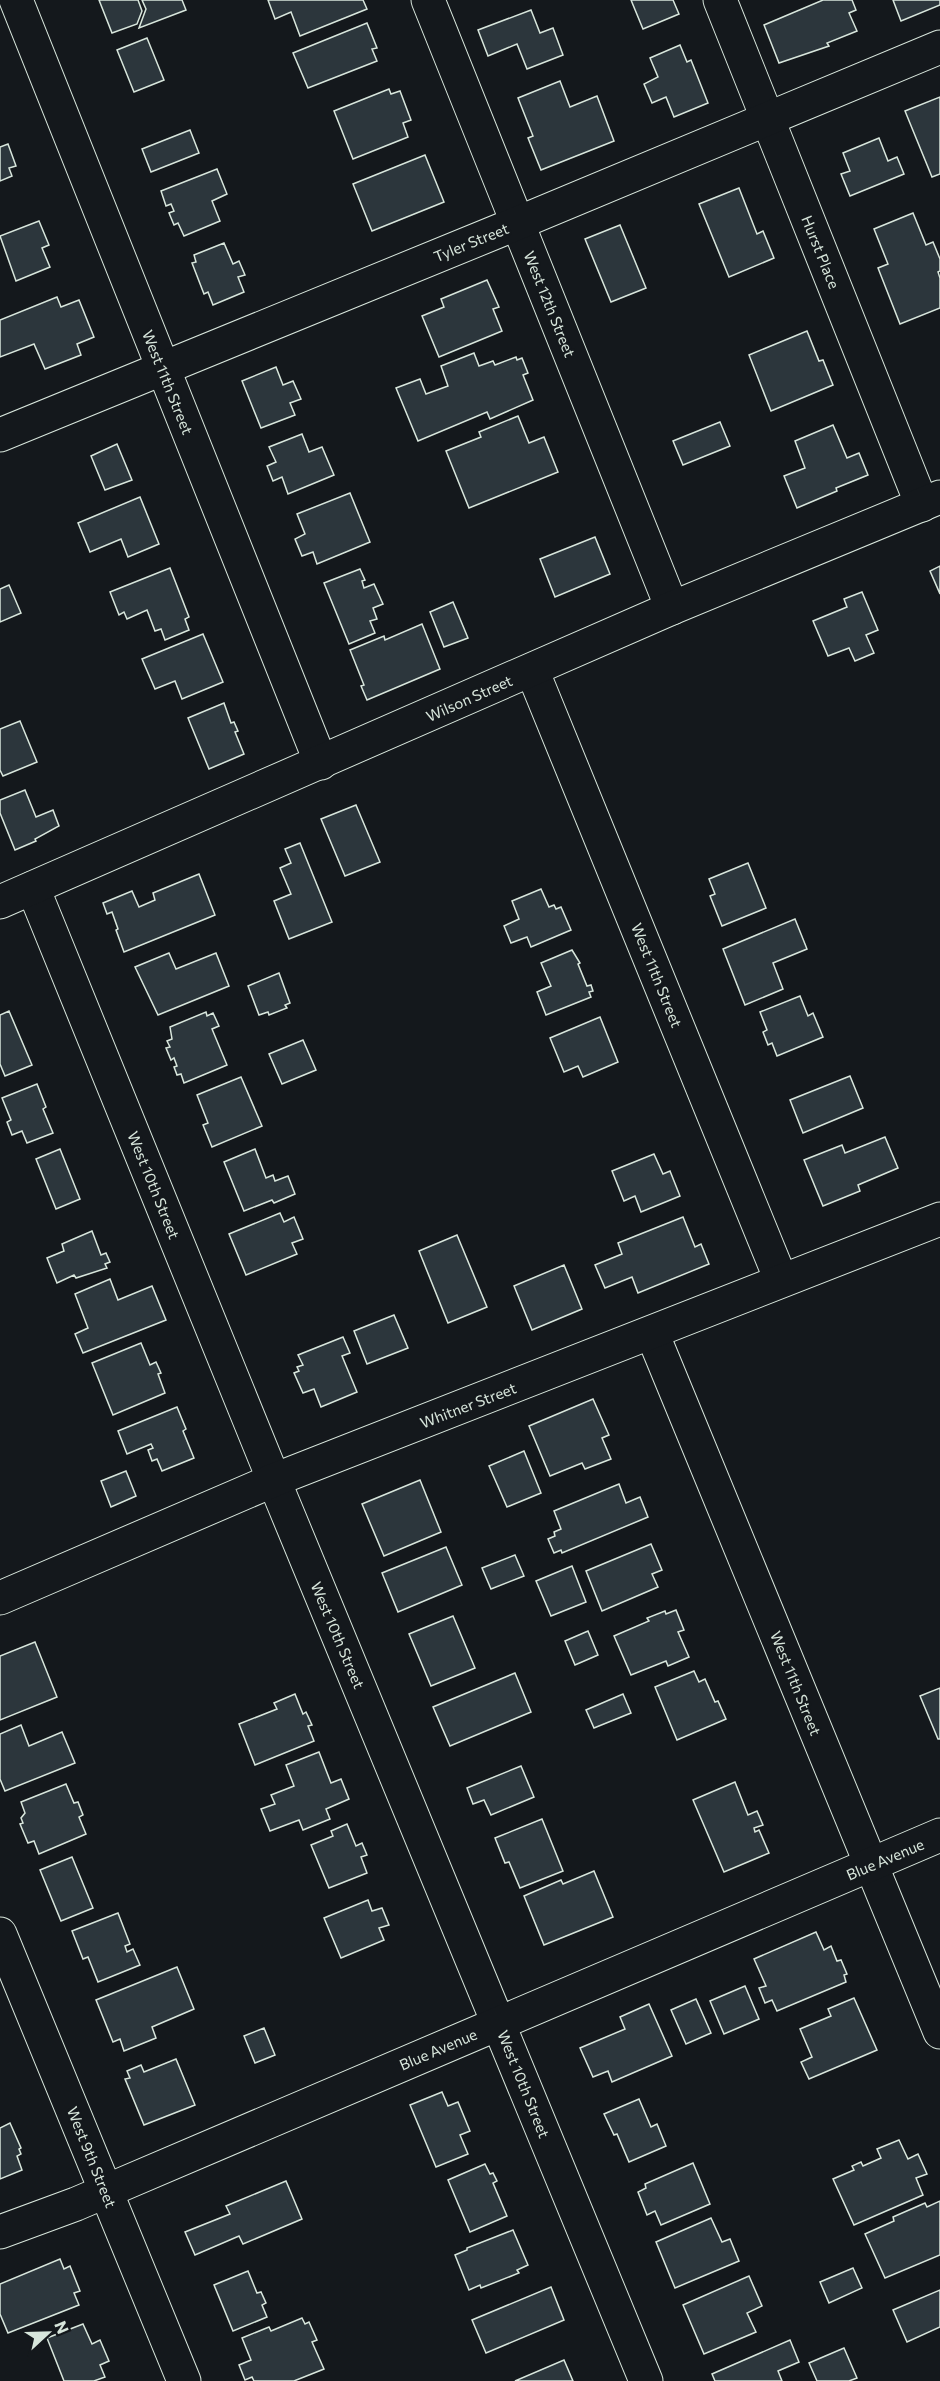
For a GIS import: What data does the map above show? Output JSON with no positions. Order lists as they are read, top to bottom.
{
  "streets": {
    "street": [
      "Tyler Street",
      "Hurst Place",
      "West 12th Street",
      "West 11th Street",
      "Wilson Street",
      "West 10th Street",
      "Whitner Street",
      "Blue Avenue",
      "West 9th Street"
    ]
  },
  "crossings": [
    ["Tyler Street", "Hurst Place"],
    ["Tyler Street", "West 12th Street"],
    ["Tyler Street", "West 11th Street"],
    ["Hurst Place", "Wilson Street"],
    ["West 12th Street", "Wilson Street"],
    ["West 11th Street", "Wilson Street"],
    ["West 11th Street", "Whitner Street"],
    ["West 11th Street", "Blue Avenue"],
    ["Wilson Street", "West 10th Street"],
    ["West 10th Street", "Whitner Street"],
    ["West 10th Street", "Blue Avenue"],
    ["Blue Avenue", "West 9th Street"]
  ],
  "north": "right"
}
